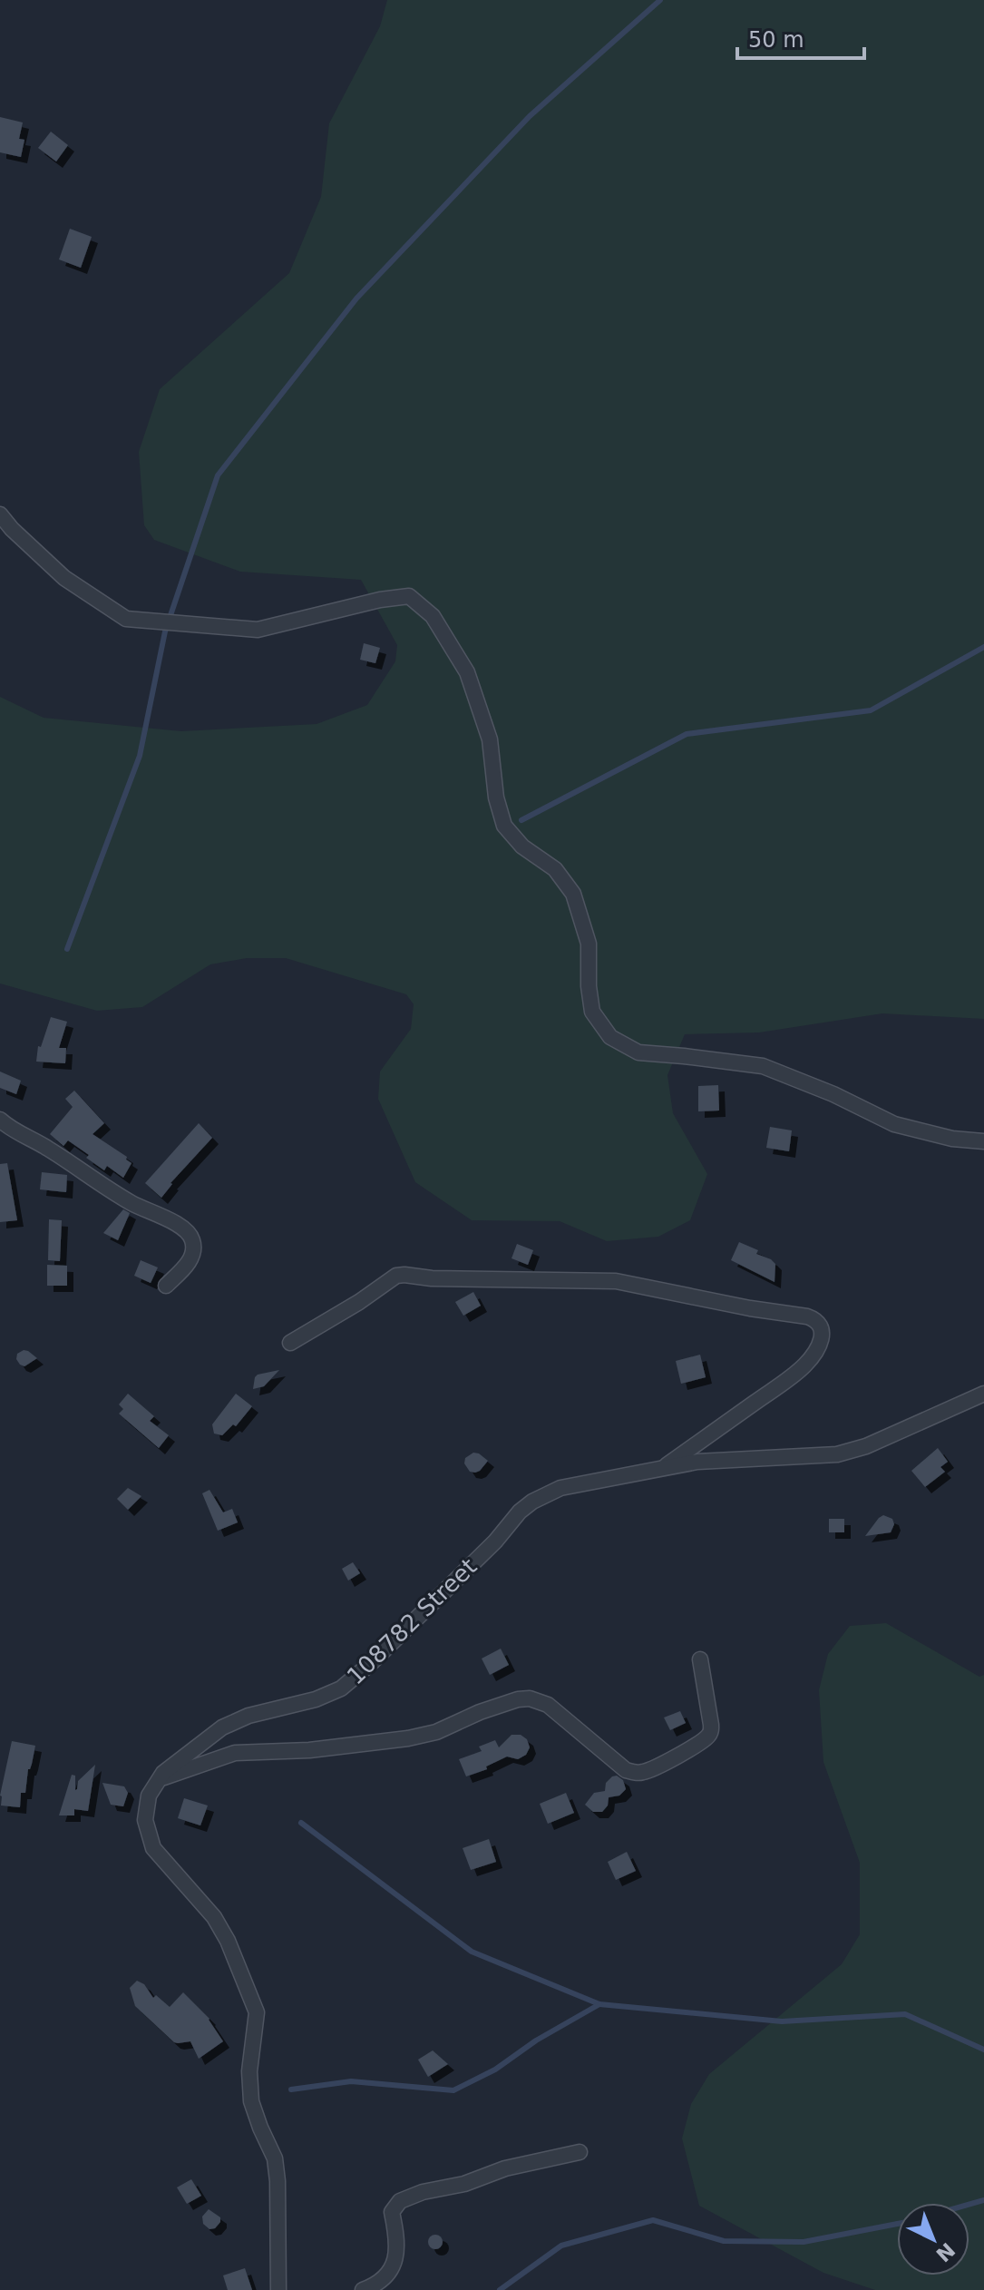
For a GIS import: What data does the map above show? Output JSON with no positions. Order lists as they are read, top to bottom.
{
  "streets": {
    "street": ["108782 Street"]
  },
  "scale_bar": "50 m",
  "north": "bottom right"
}
